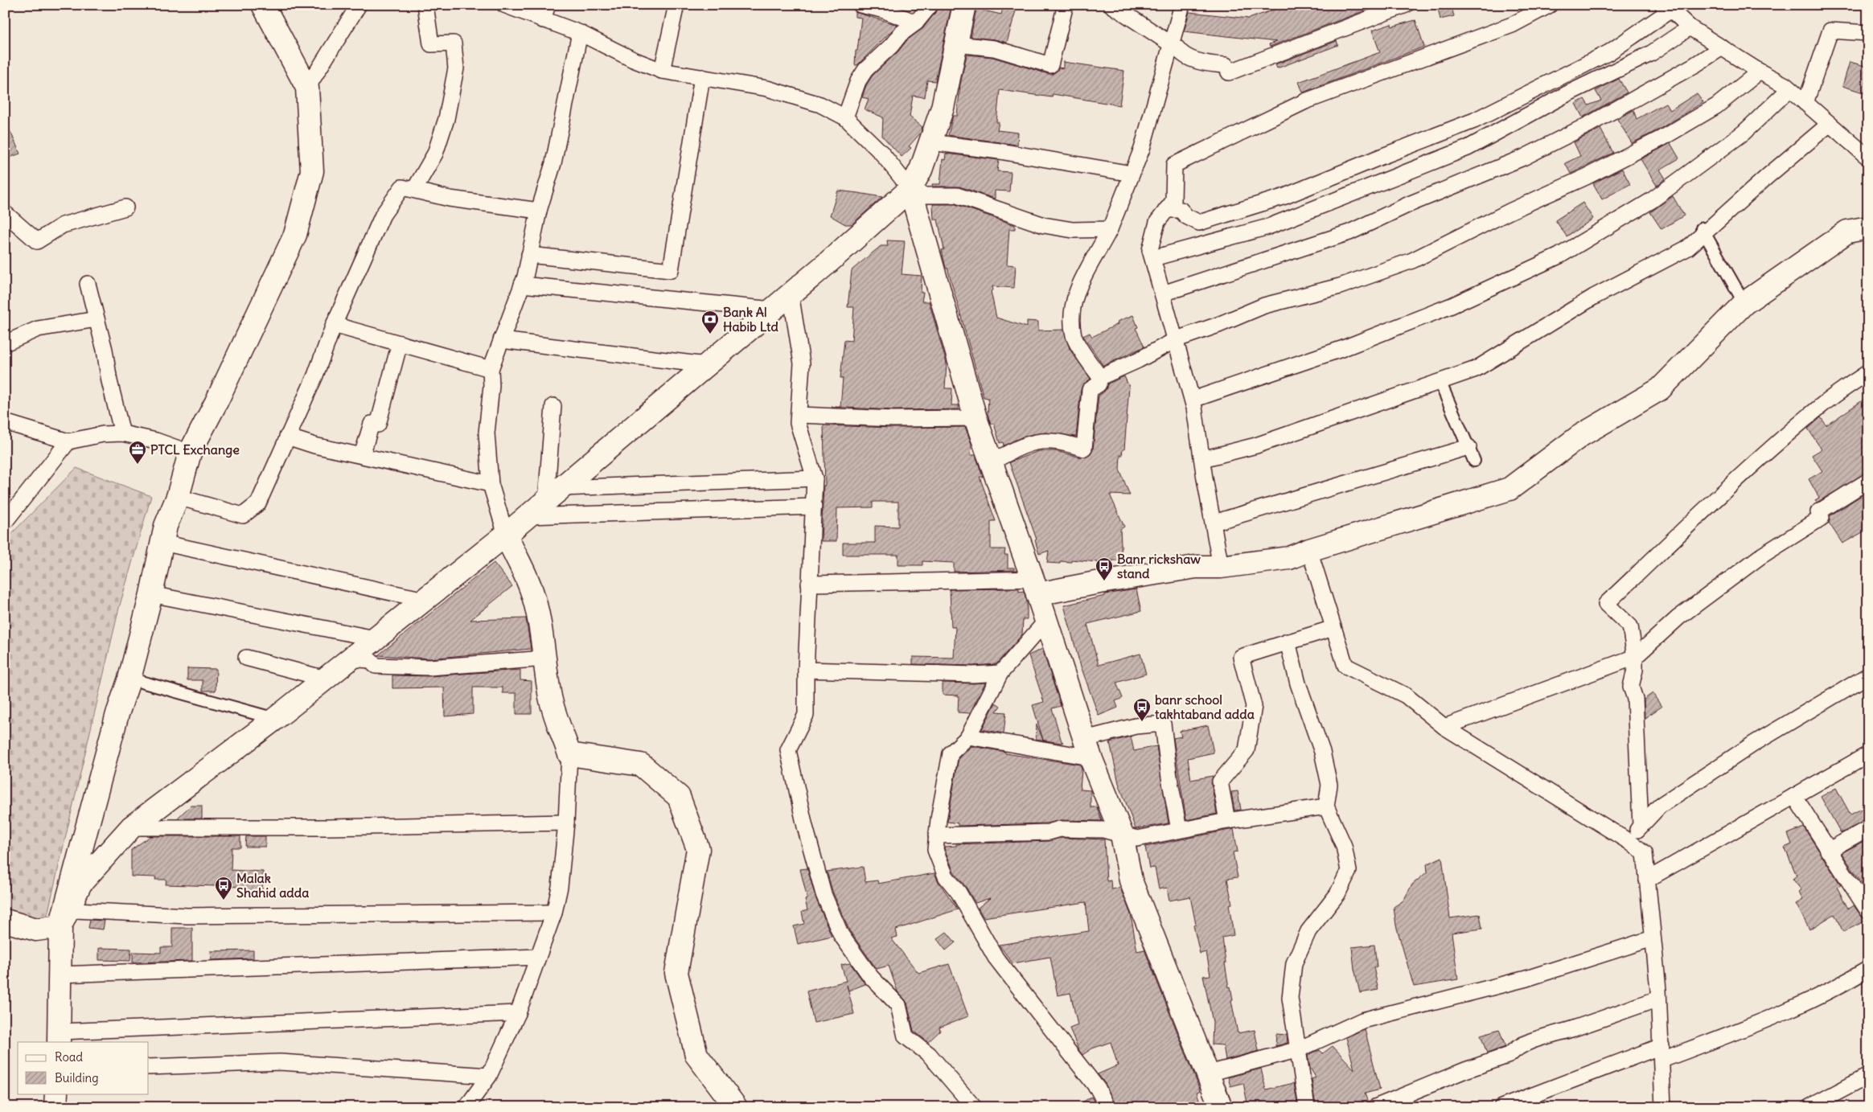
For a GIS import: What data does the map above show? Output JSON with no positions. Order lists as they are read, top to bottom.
{
  "places": {
    "bank": ["Bank Al Habib Ltd"],
    "office": ["PTCL Exchange"],
    "bus stop": ["Banr rickshaw stand", "banr school takhtaband adda", "Malak Shahid adda"]
  },
  "legend": ["Road", "Building"]
}
